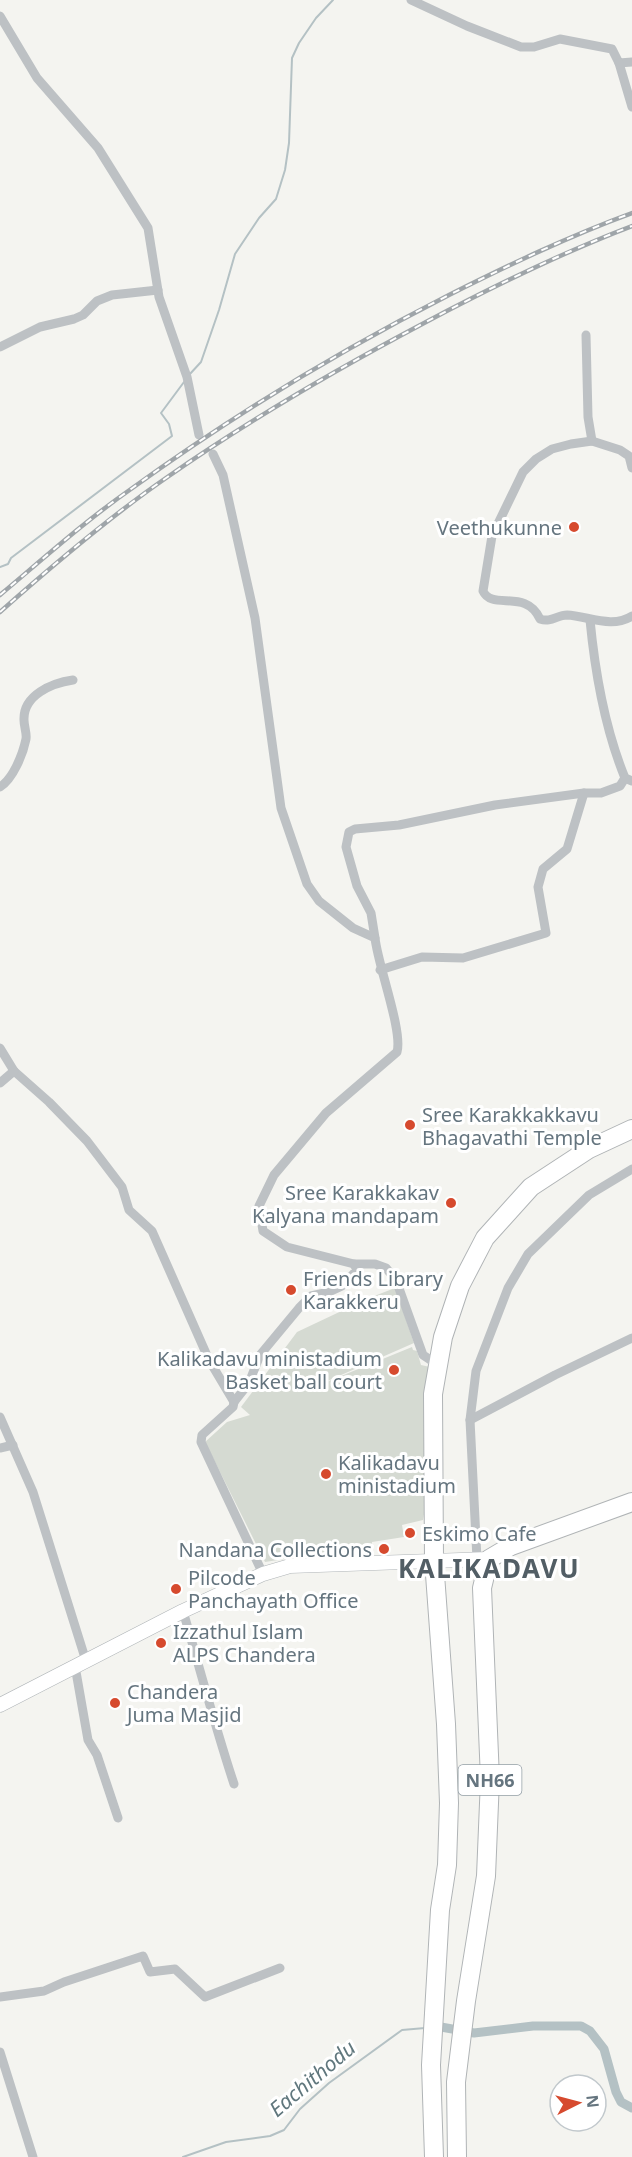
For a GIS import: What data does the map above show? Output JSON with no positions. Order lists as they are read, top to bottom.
{
  "streets": {
    "highway": ["NH66"]
  },
  "districts": ["KALIKADAVU"],
  "water": ["Eachithodu"],
  "places": [
    "Veethukunne",
    "Sree Karakkakkavu Bhagavathi Temple",
    "Sree Karakkakav Kalyana mandapam",
    "Friends Library Karakkeru",
    "Kalikadavu ministadium Basket ball court",
    "Kalikadavu ministadium",
    "Eskimo Cafe",
    "Nandana Collections",
    "Pilcode Panchayath Office",
    "Izzathul Islam ALPS Chandera",
    "Chandera Juma Masjid"
  ],
  "north": "right"
}
